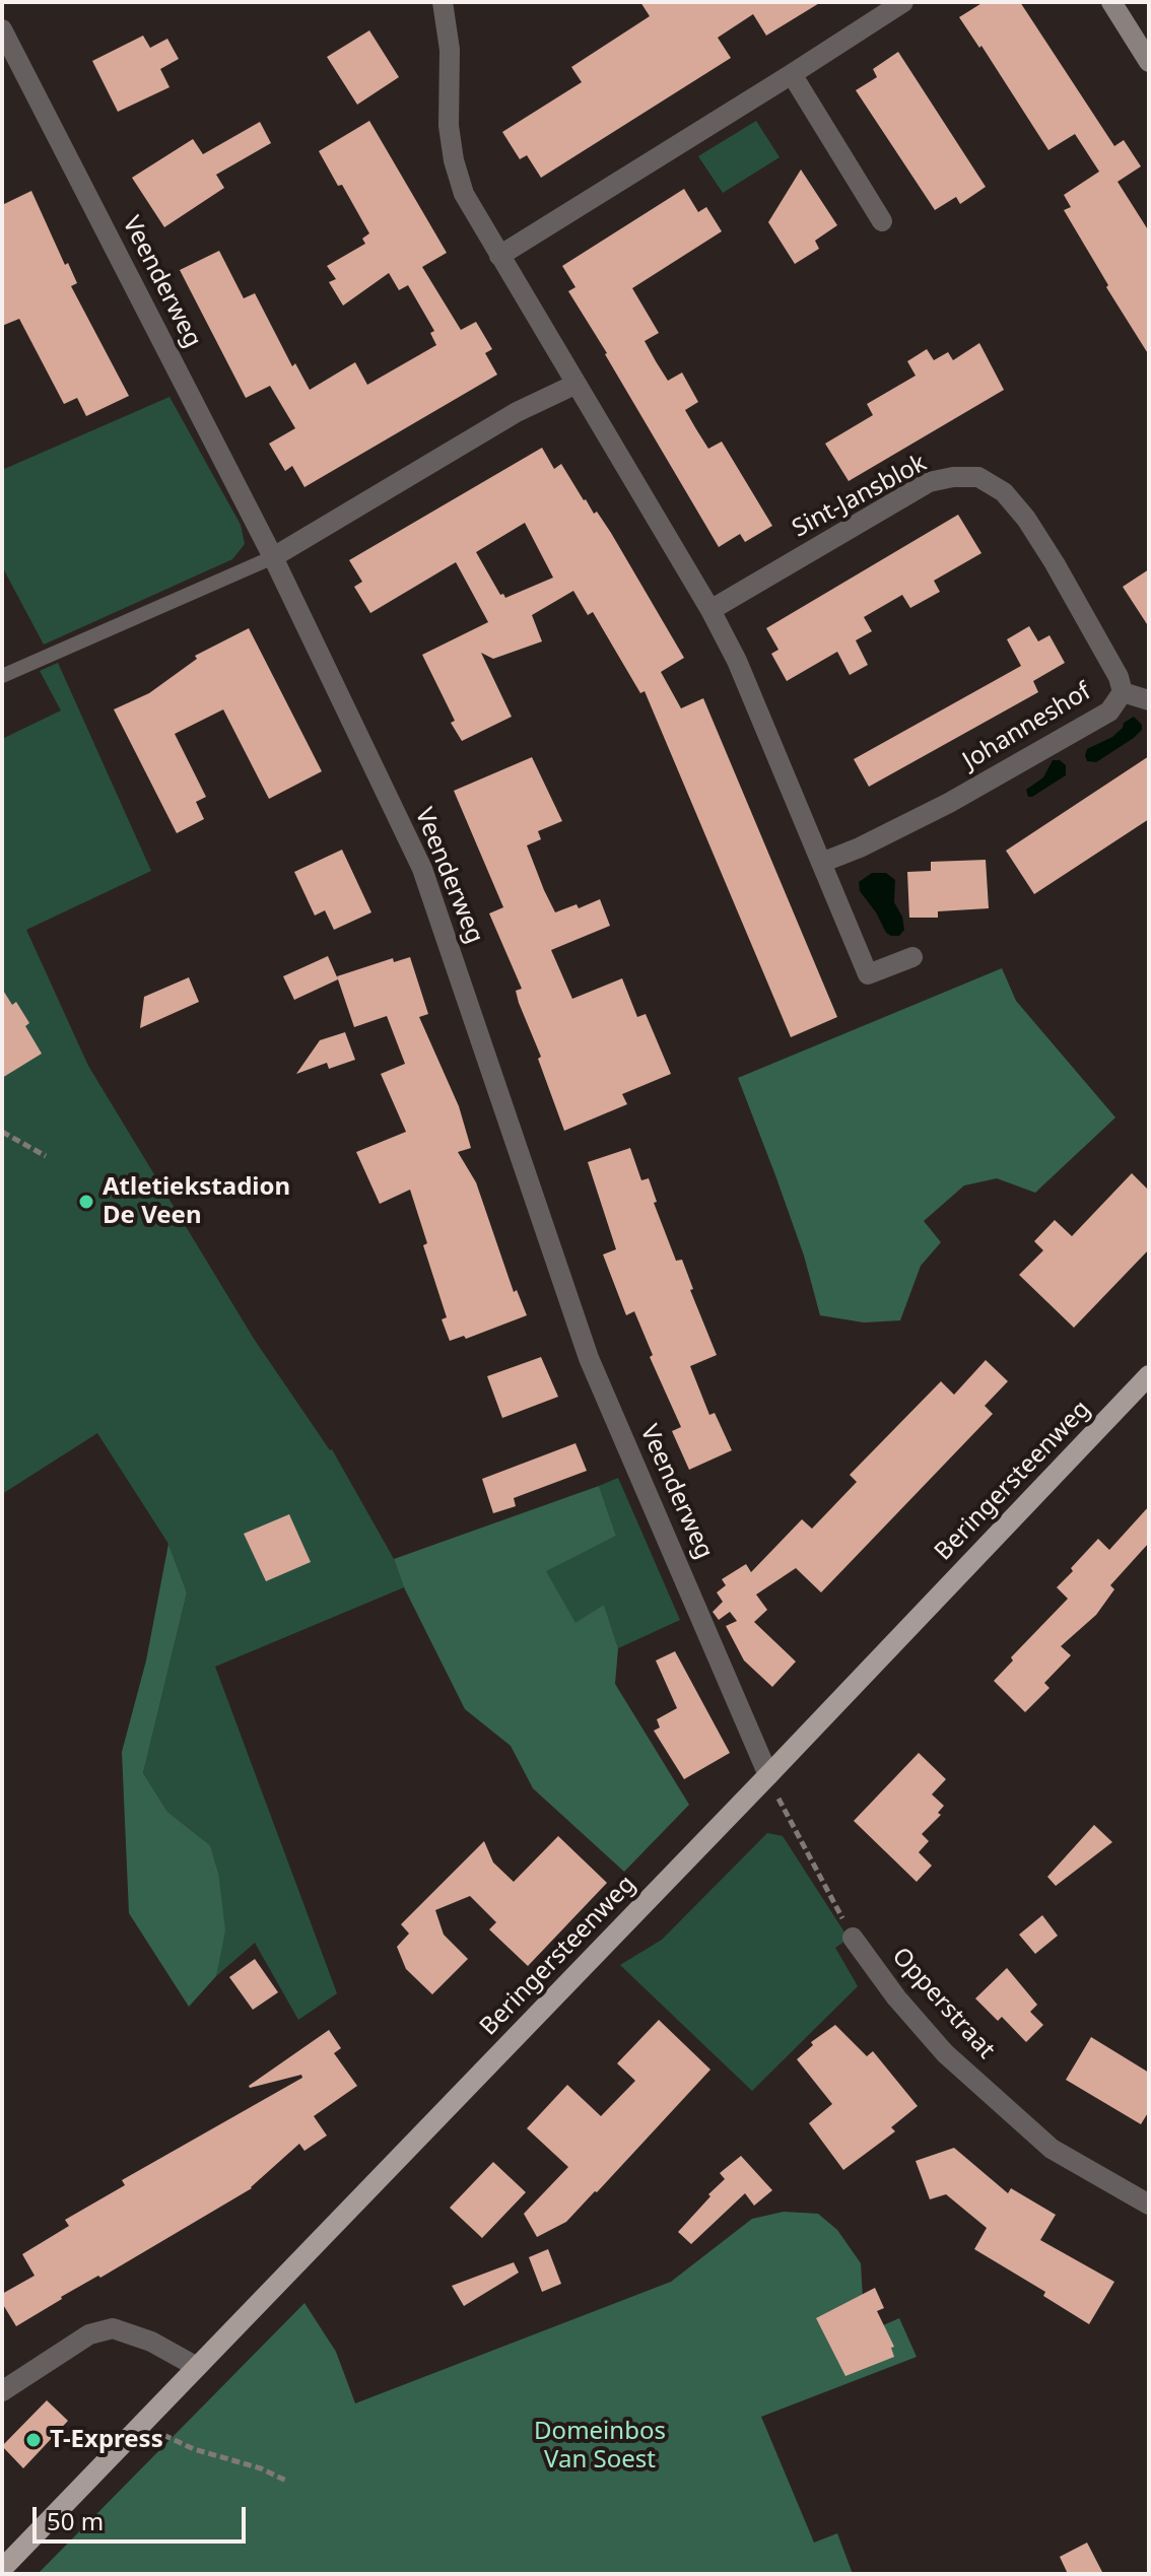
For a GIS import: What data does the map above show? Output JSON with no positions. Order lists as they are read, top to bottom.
{
  "streets": {
    "main road": ["Beringersteenweg"],
    "street": [
      "Veenderweg",
      "Sint-Jansblok",
      "Johanneshof",
      "Opperstraat"
    ]
  },
  "crossings": [
    ["Veenderweg", "Beringersteenweg"],
    ["Sint-Jansblok", "Johanneshof"]
  ],
  "parks": ["Domeinbos Van Soest"],
  "places": ["Atletiekstadion De Veen", "T-Express"],
  "scale_bar": "50 m"
}
